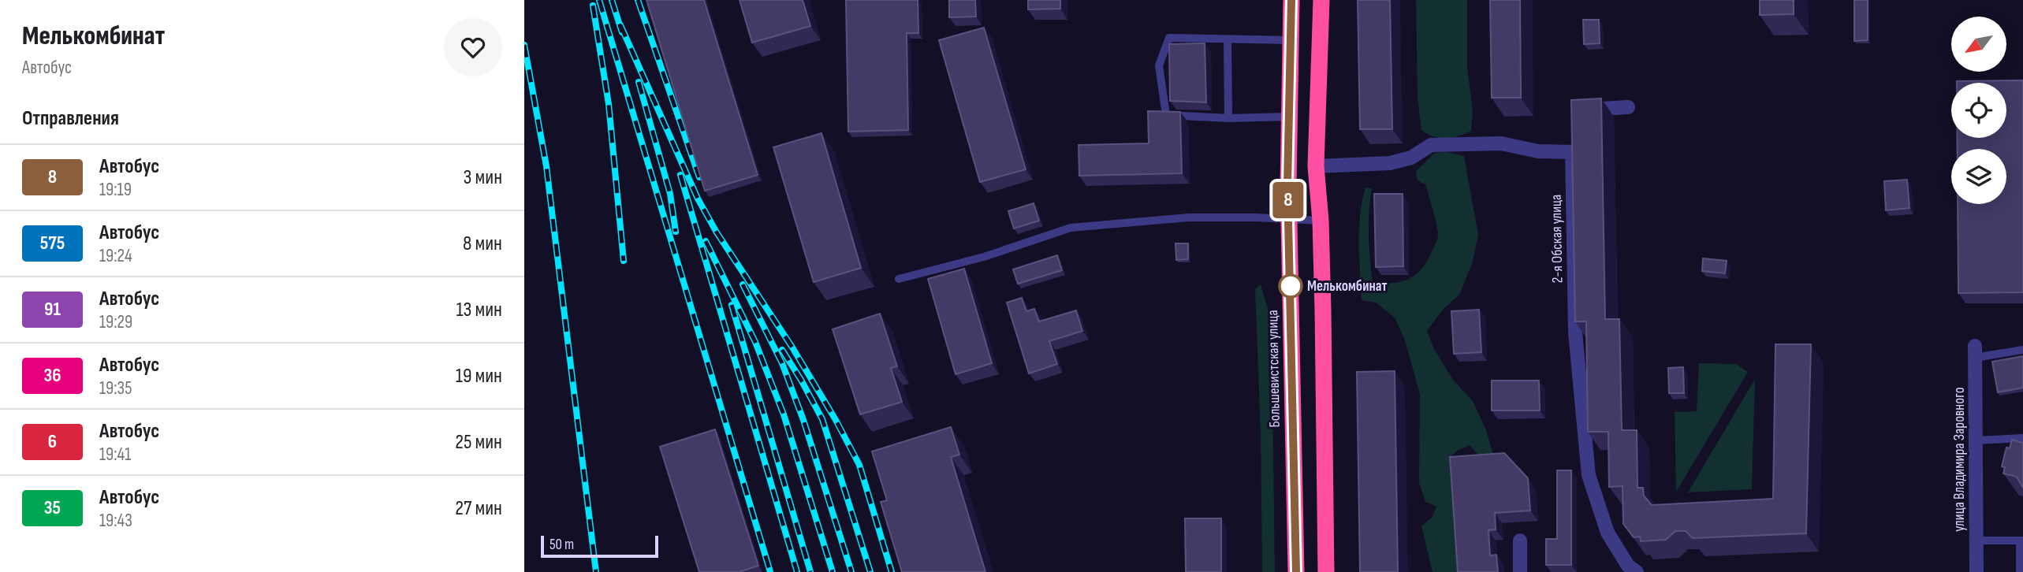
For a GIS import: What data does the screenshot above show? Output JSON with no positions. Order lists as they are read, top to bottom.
{
  "streets": {
    "highway": ["Большевистская улица"],
    "street": ["2-я Обская улица", "улица Владимира Заровного"]
  },
  "places": ["Мелькомбинат"],
  "lines": ["bus line 8"],
  "scale_bar": "50 m",
  "north": "bottom left",
  "page": {
    "heading": [
      ["Мелькомбинат", "Автобус"],
      "Отправления"
    ],
    "on_map": "8",
    "list": [
      {
        "mark": "8",
        "name": "Автобус",
        "note": "19:19",
        "value": "3 мин"
      },
      {
        "mark": "575",
        "name": "Автобус",
        "note": "19:24",
        "value": "8 мин"
      },
      {
        "mark": "91",
        "name": "Автобус",
        "note": "19:29",
        "value": "13 мин"
      },
      {
        "mark": "36",
        "name": "Автобус",
        "note": "19:35",
        "value": "19 мин"
      },
      {
        "mark": "6",
        "name": "Автобус",
        "note": "19:41",
        "value": "25 мин"
      },
      {
        "mark": "35",
        "name": "Автобус",
        "note": "19:43",
        "value": "27 мин"
      }
    ],
    "scale": "50 m"
  }
}
